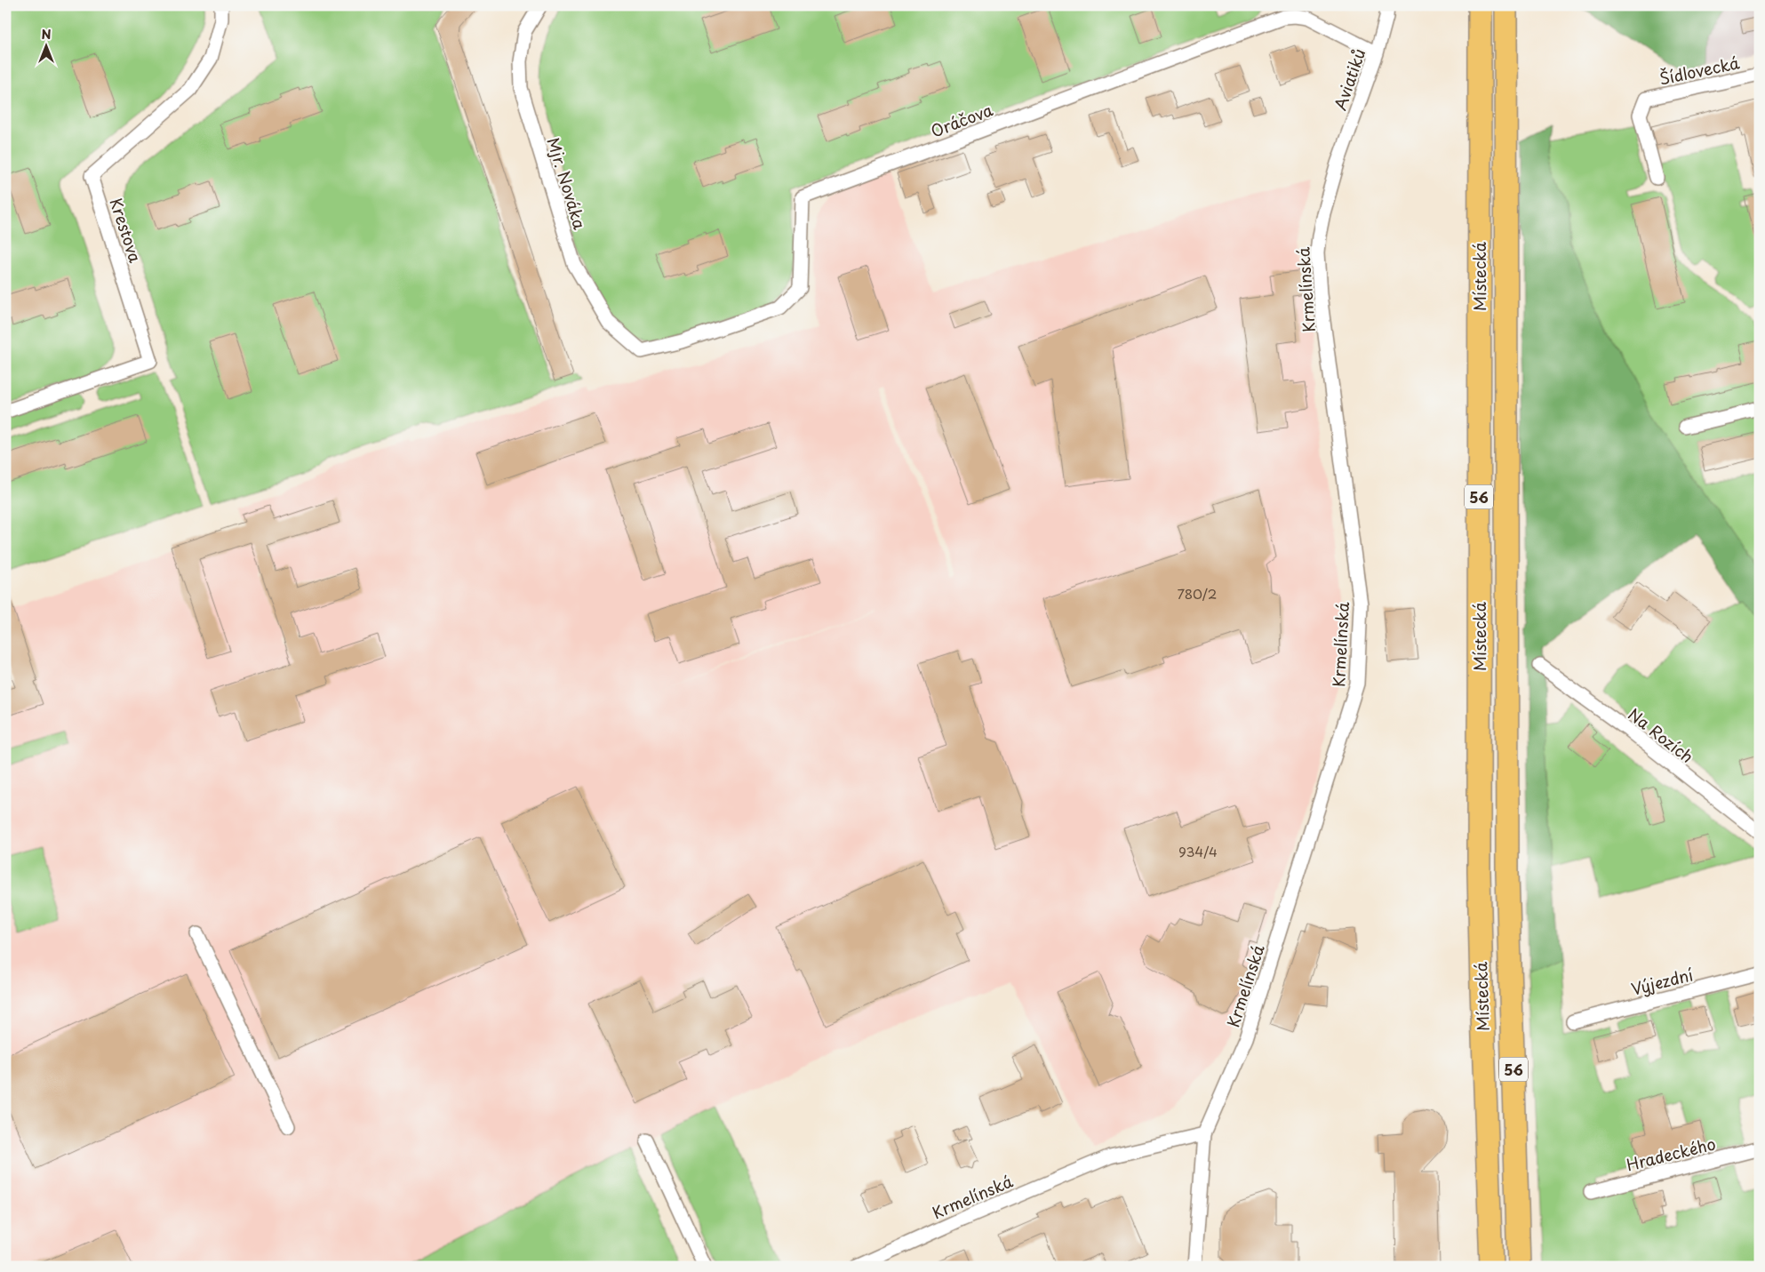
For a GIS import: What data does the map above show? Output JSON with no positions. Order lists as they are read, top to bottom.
{
  "streets": {
    "highway": ["Místecká", "56"],
    "street": [
      "Šídlovecká",
      "Aviatiků",
      "Oráčova",
      "Mjr. Nováka",
      "Krestova",
      "Krmelínská",
      "Na Rozích",
      "Výjezdní",
      "Hradeckého"
    ]
  },
  "crossings": [
    ["Aviatiků", "Oráčova"],
    ["Aviatiků", "Krmelínská"],
    ["Oráčova", "Mjr. Nováka"]
  ],
  "house_numbers": ["780/2", "934/4"],
  "north": "top"
}
